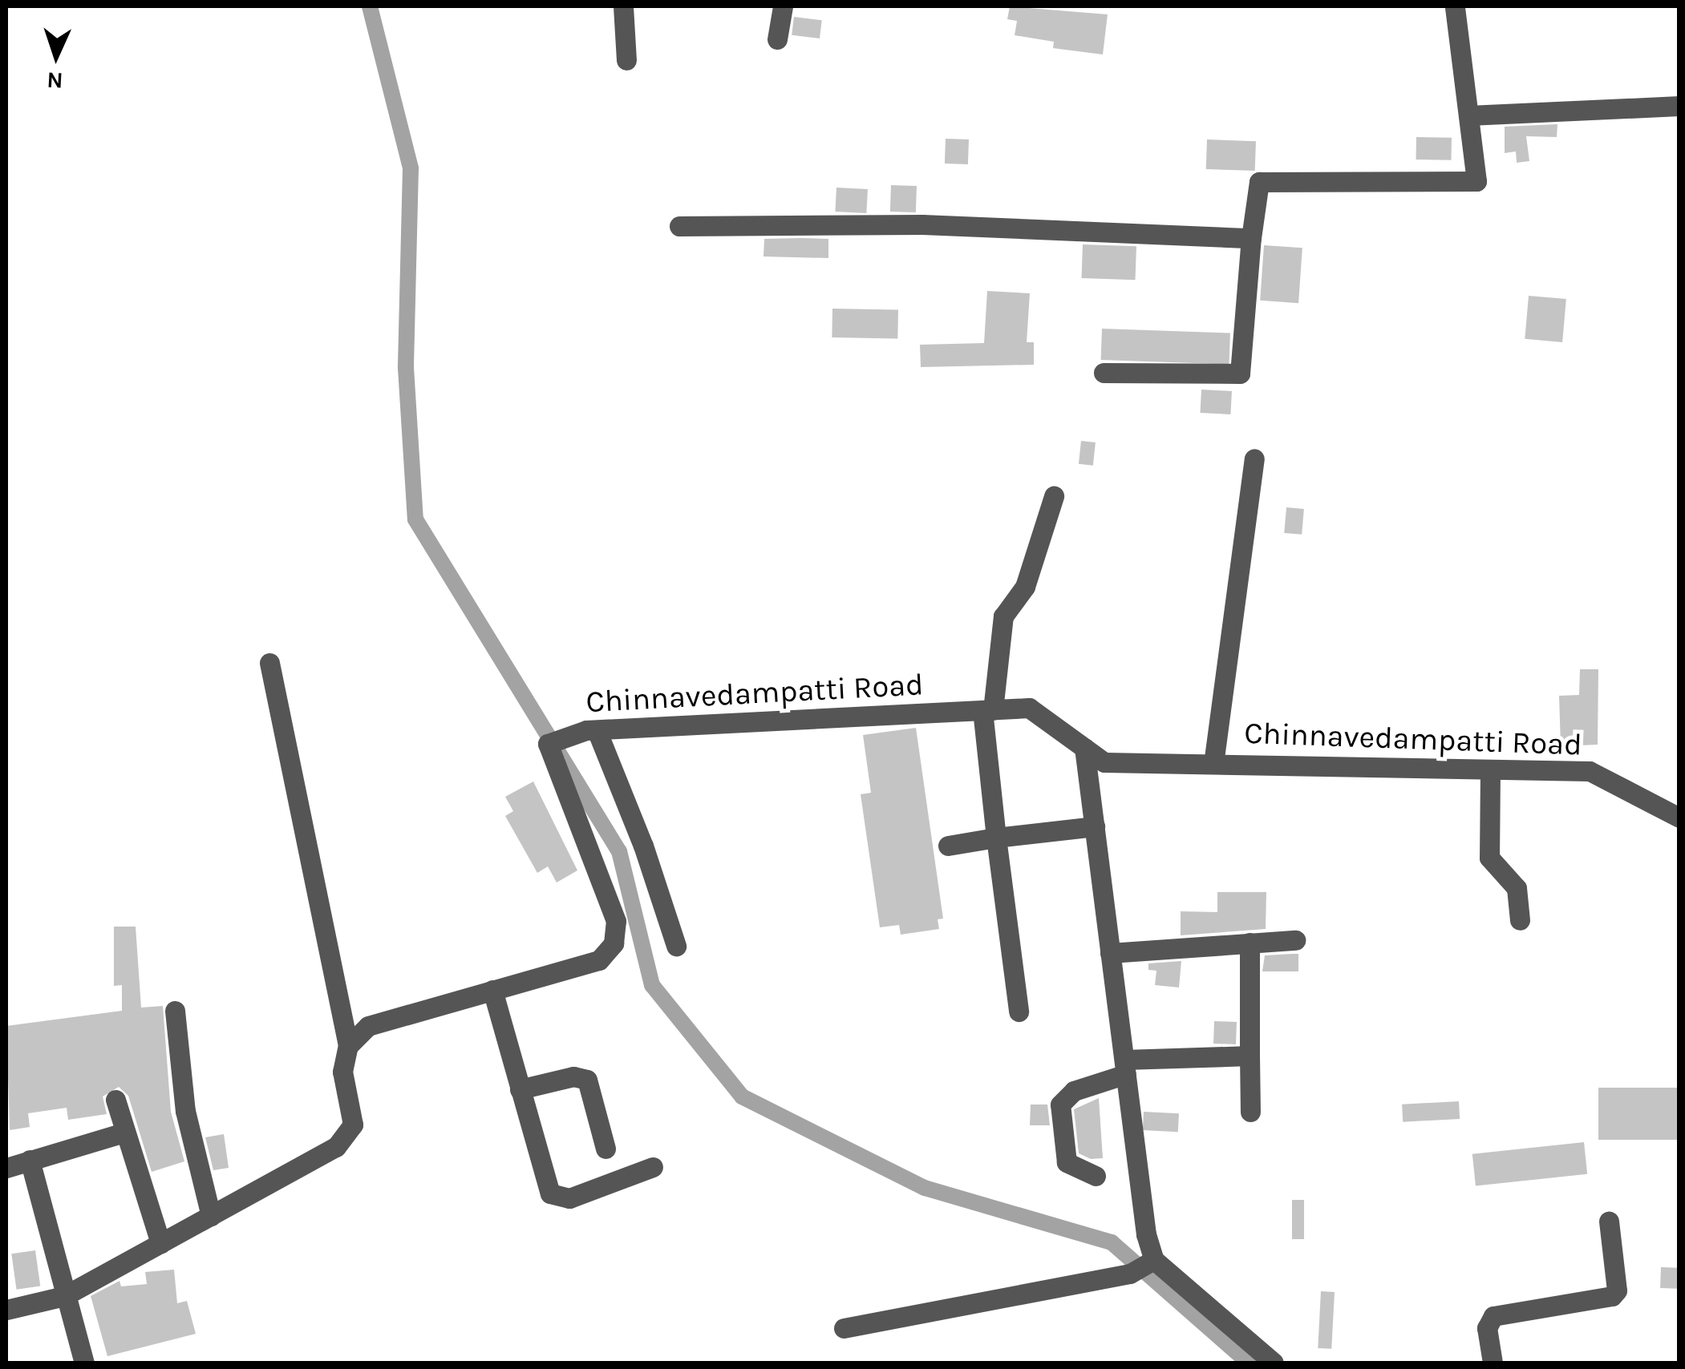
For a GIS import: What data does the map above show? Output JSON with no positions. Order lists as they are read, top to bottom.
{
  "streets": {
    "street": ["Chinnavedampatti Road"]
  },
  "north": "bottom"
}
